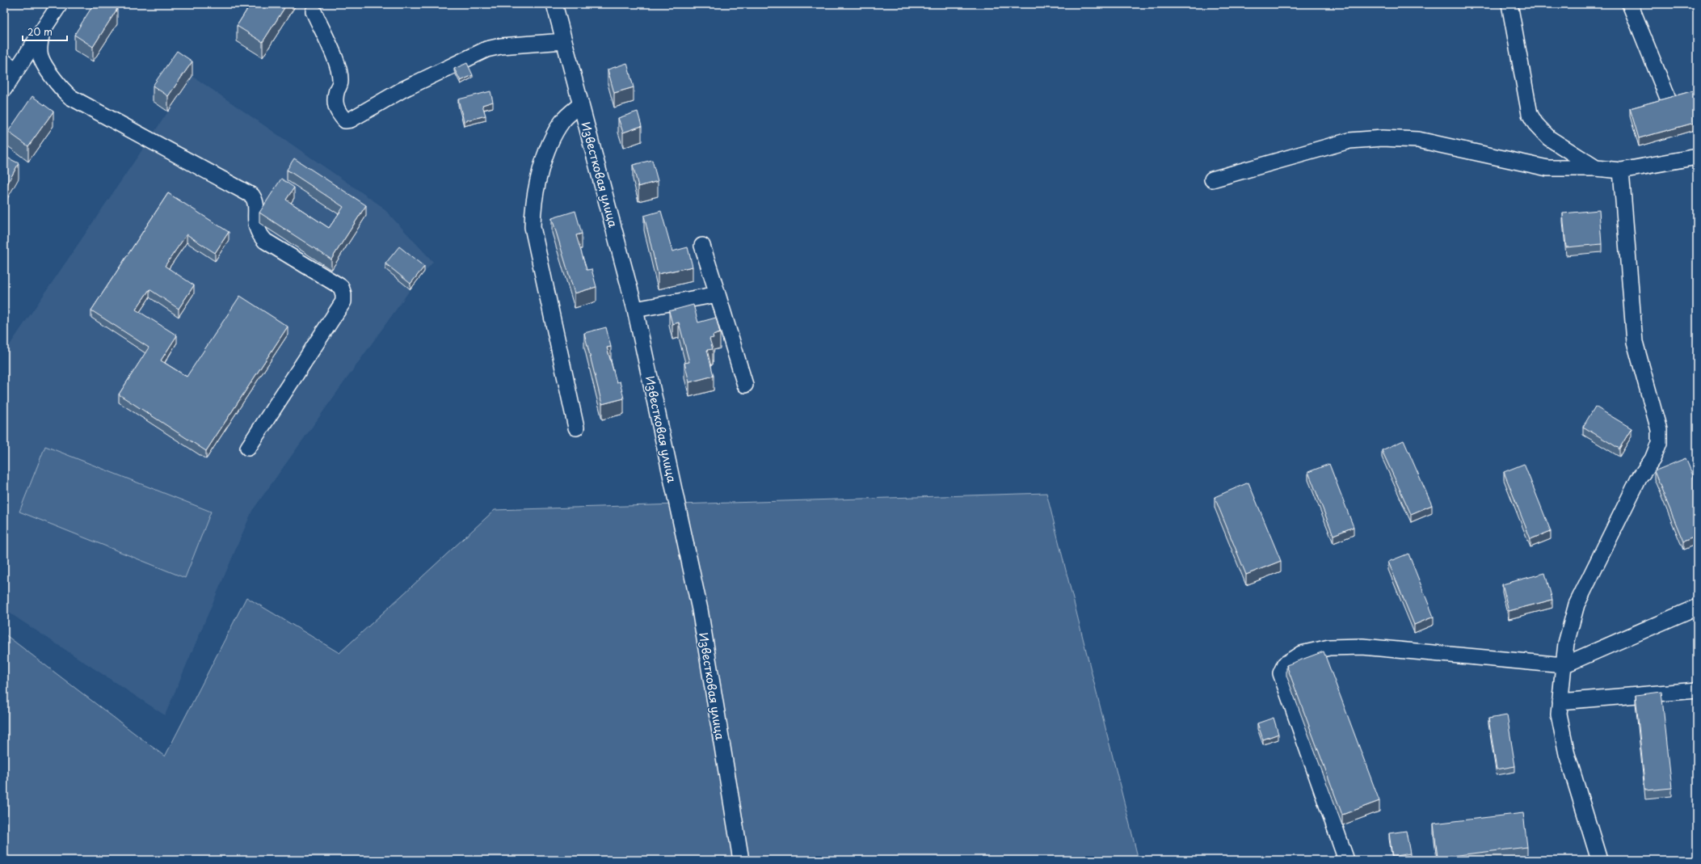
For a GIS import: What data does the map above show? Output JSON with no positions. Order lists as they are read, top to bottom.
{
  "streets": {
    "street": ["Известковая улица"]
  },
  "scale_bar": "20 m"
}
